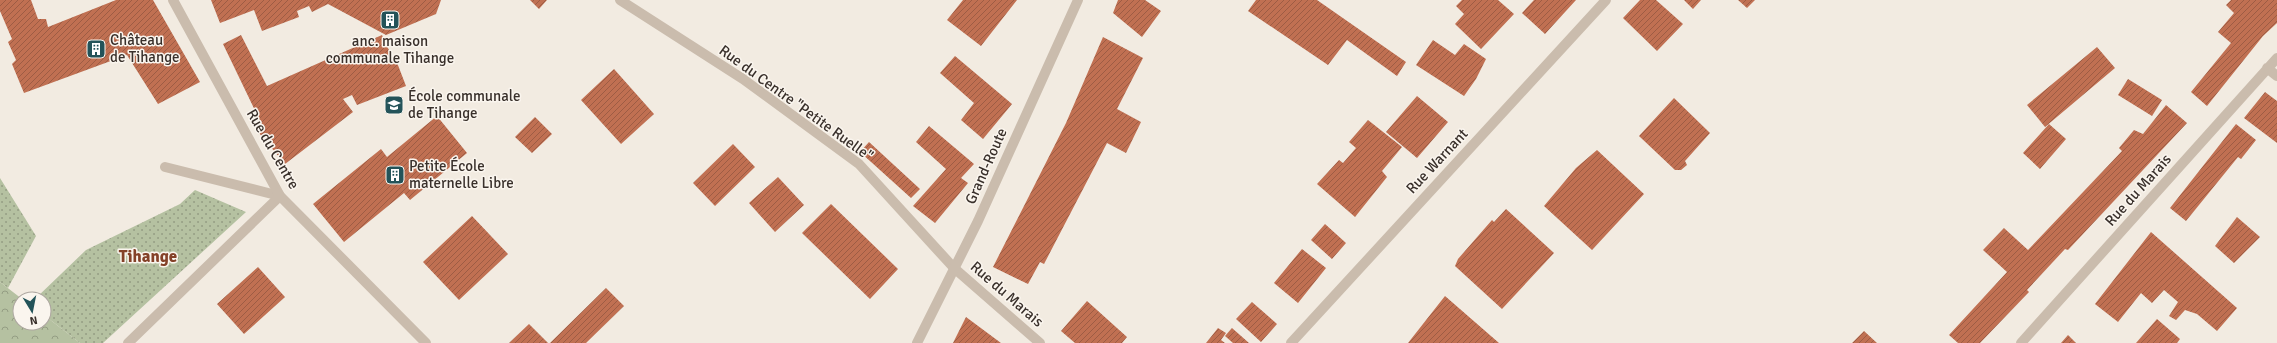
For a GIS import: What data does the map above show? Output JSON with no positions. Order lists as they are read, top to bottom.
{
  "streets": {
    "street": [
      "Rue du Centre \"Petite Ruelle\"",
      "Rue du Centre",
      "Rue Warnant",
      "Grand-Route",
      "Rue du Marais"
    ]
  },
  "crossings": [
    ["Rue du Centre \"Petite Ruelle\"", "Grand-Route"],
    ["Rue du Centre \"Petite Ruelle\"", "Rue du Marais"],
    ["Grand-Route", "Rue du Marais"]
  ],
  "districts": ["Tihange"],
  "places": {
    "building": ["anc. maison communale Tihange", "Château de Tihange", "Petite École maternelle Libre"],
    "school or university": ["École communale de Tihange"]
  },
  "north": "bottom"
}
